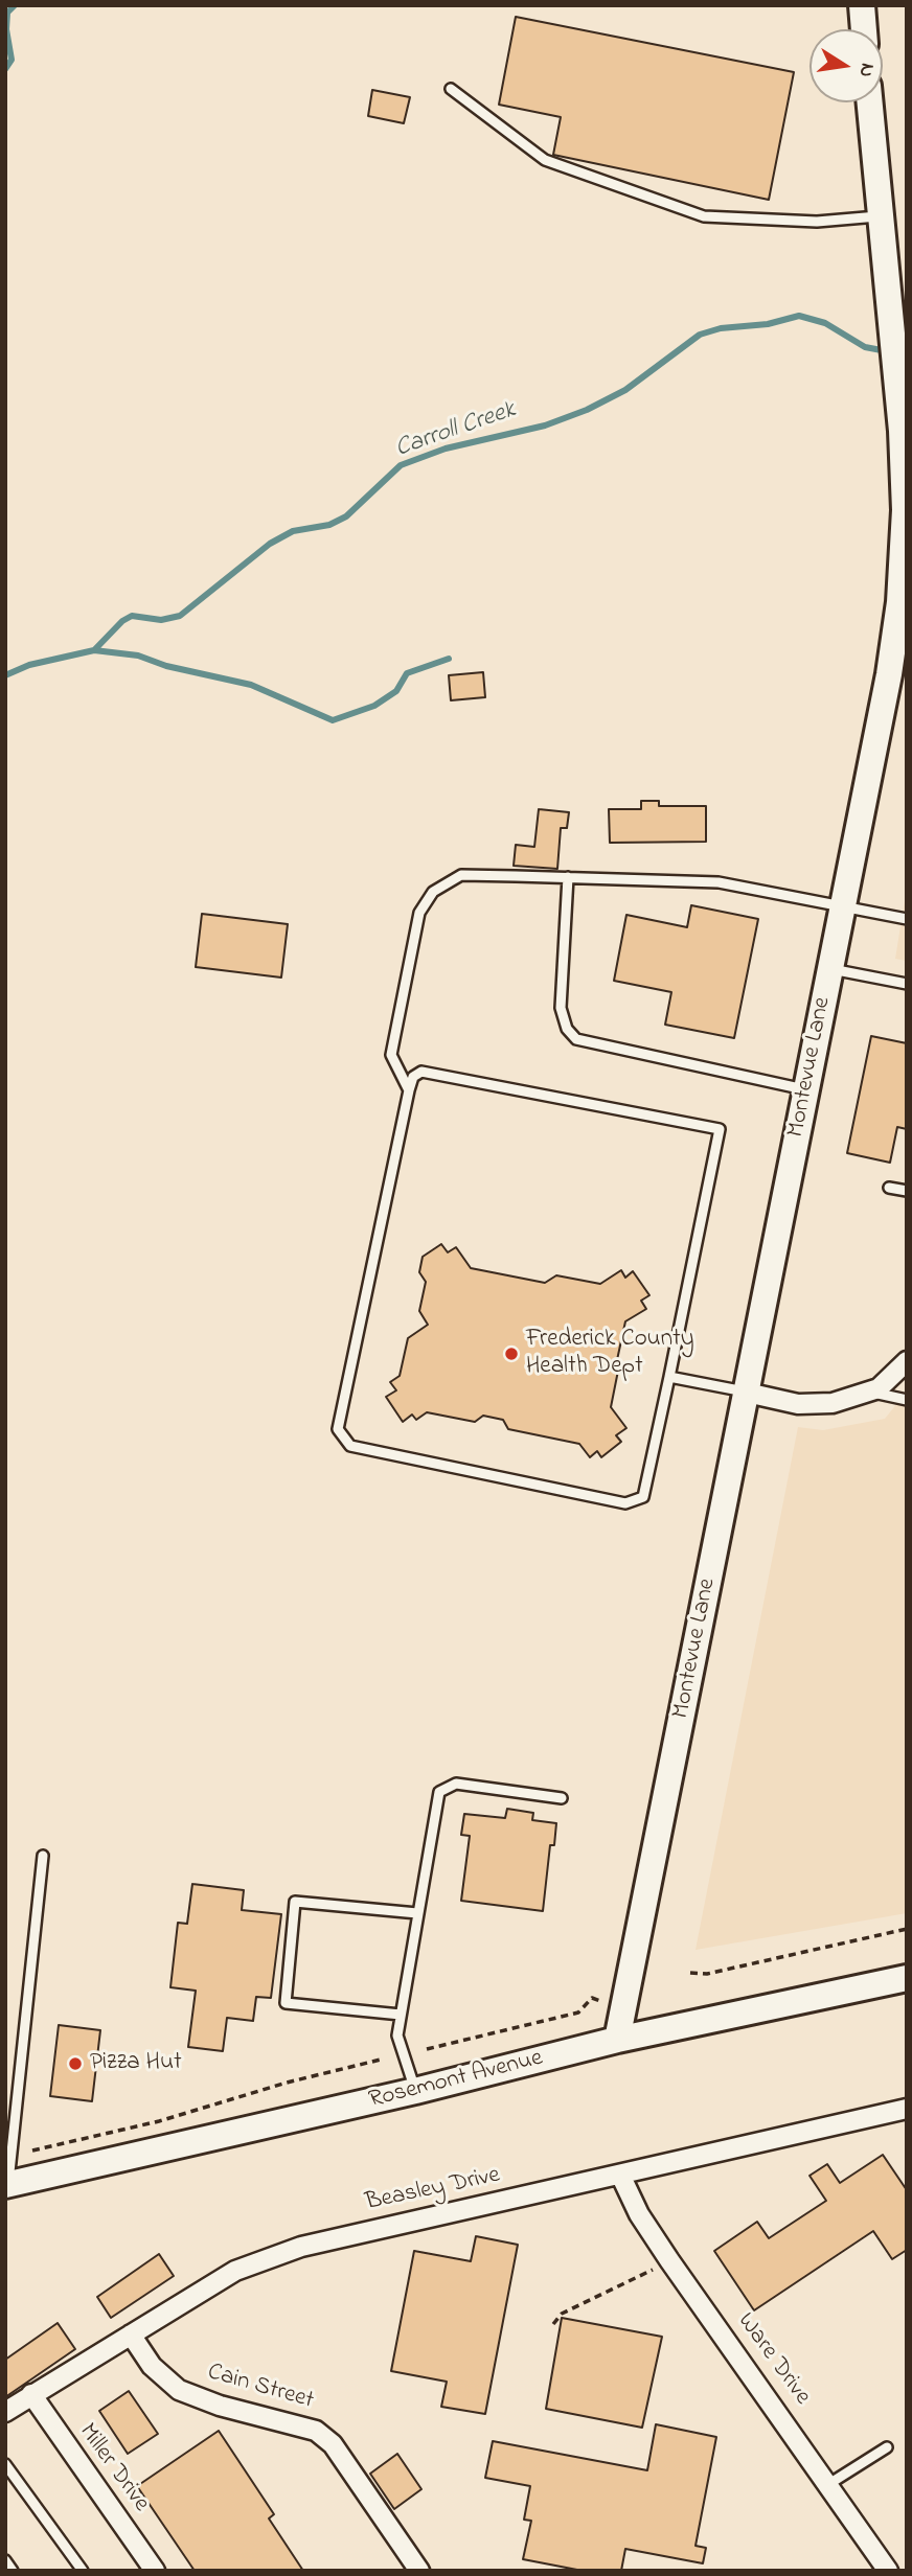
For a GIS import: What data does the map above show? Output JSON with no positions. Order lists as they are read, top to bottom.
{
  "streets": {
    "street": [
      "Montevue Lane",
      "Rosemont Avenue",
      "Beasley Drive",
      "Ware Drive",
      "Cain Street",
      "Miller Drive"
    ]
  },
  "crossings": [
    ["Montevue Lane", "Rosemont Avenue"],
    ["Beasley Drive", "Ware Drive"],
    ["Beasley Drive", "Cain Street"],
    ["Beasley Drive", "Miller Drive"]
  ],
  "water": ["Carroll Creek"],
  "places": ["Frederick County Health Dept", "Pizza Hut"],
  "north": "right"
}
